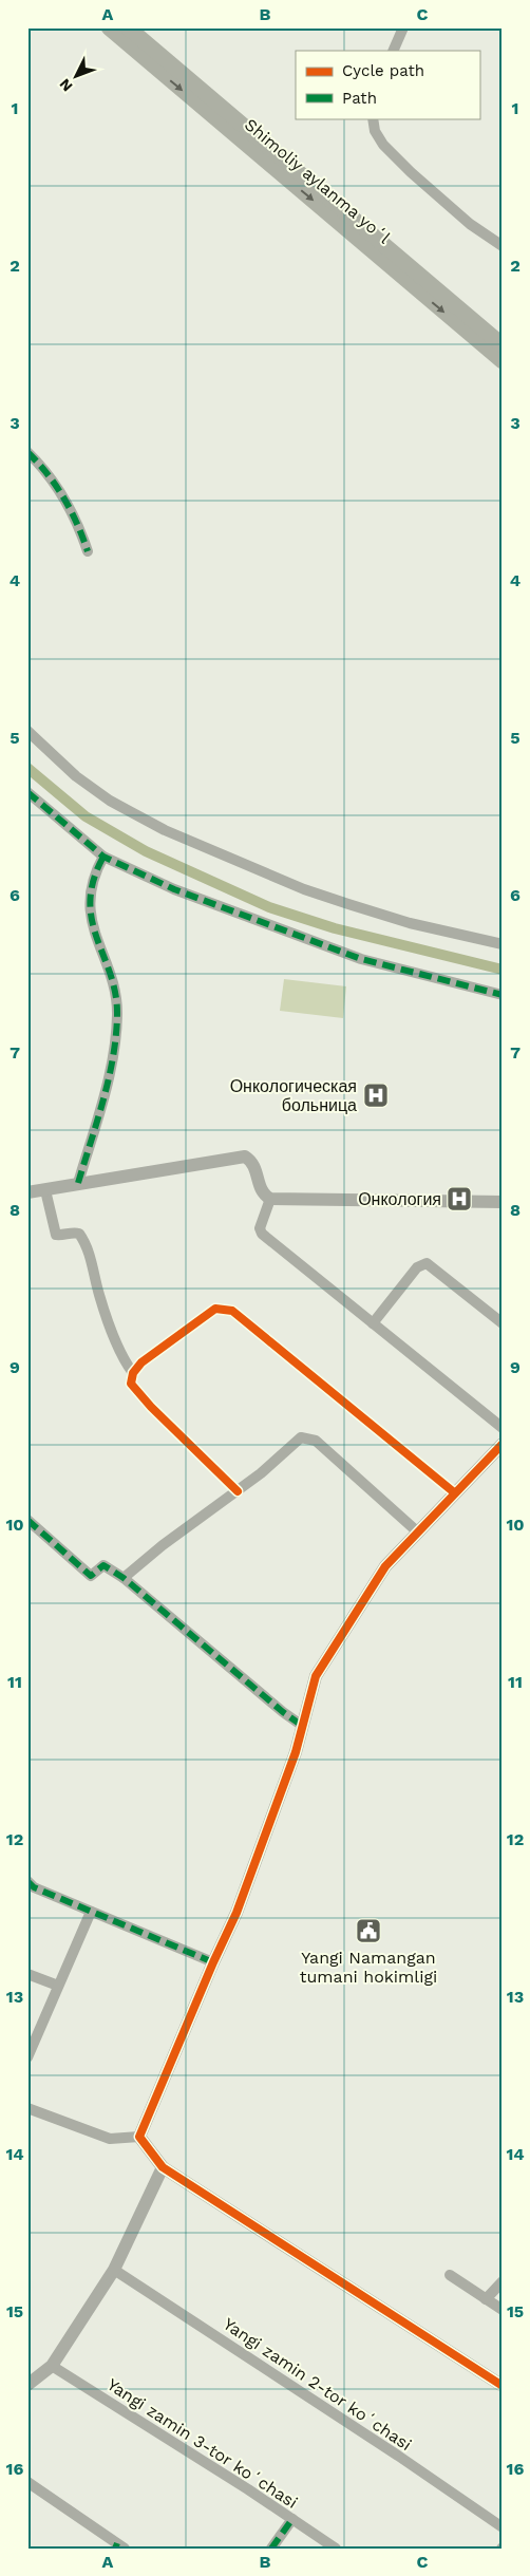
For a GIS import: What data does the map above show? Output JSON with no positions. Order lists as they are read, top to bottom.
{
  "streets": {
    "main road": ["Shimoliy aylanma yoʻl"],
    "street": ["Yangi zamin 2-tor koʻchasi", "Yangi zamin 3-tor koʻchasi"]
  },
  "places": {
    "hospital": ["Онкологическая больница", "Онкология"],
    "public building": ["Yangi Namangan tumani hokimligi"]
  },
  "legend": ["Cycle path", "Path"],
  "north": "bottom left",
  "grid": {
    "columns": ["A", "B", "C"],
    "rows": [
      "1",
      "2",
      "3",
      "4",
      "5",
      "6",
      "7",
      "8",
      "9",
      "10",
      "11",
      "12",
      "13",
      "14",
      "15",
      "16"
    ]
  }
}
